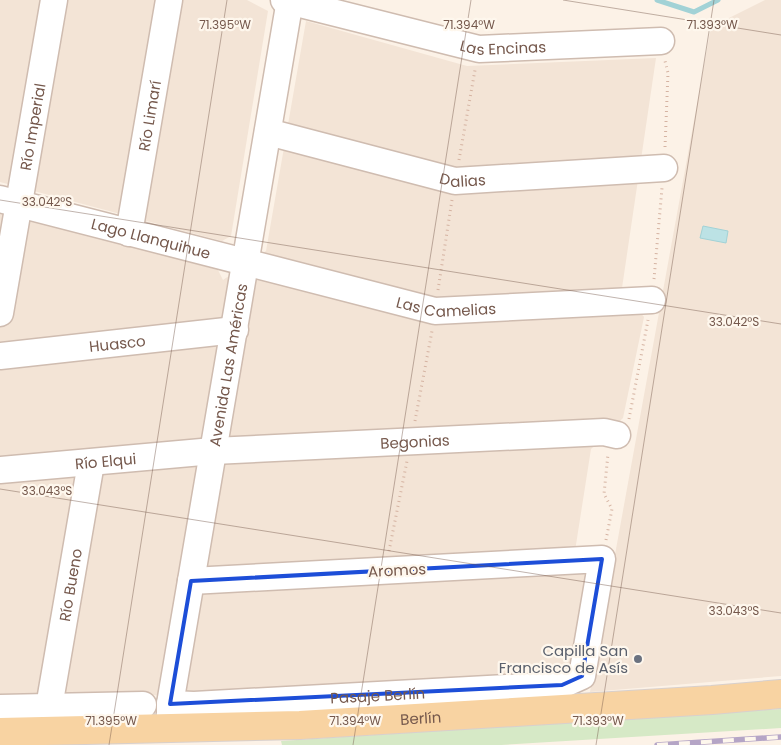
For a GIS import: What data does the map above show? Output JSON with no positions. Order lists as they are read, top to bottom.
{
  "streets": {
    "main road": ["Berlín"],
    "street": [
      "Las Encinas",
      "Río Limarí",
      "Río Imperial",
      "Dalias",
      "Lago Llanquihue",
      "Las Camelias",
      "Huasco",
      "Avenida Las Américas",
      "Begonias",
      "Río Elqui",
      "Aromos",
      "Río Bueno",
      "Pasaje Berlín"
    ]
  },
  "crossings": [
    ["Las Encinas", "Avenida Las Américas"],
    ["Río Limarí", "Lago Llanquihue"],
    ["Río Imperial", "Lago Llanquihue"],
    ["Dalias", "Avenida Las Américas"],
    ["Lago Llanquihue", "Las Camelias"],
    ["Lago Llanquihue", "Avenida Las Américas"],
    ["Las Camelias", "Avenida Las Américas"],
    ["Huasco", "Avenida Las Américas"],
    ["Avenida Las Américas", "Begonias"],
    ["Avenida Las Américas", "Río Elqui"],
    ["Avenida Las Américas", "Aromos"],
    ["Avenida Las Américas", "Pasaje Berlín"],
    ["Avenida Las Américas", "Berlín"],
    ["Begonias", "Río Elqui"],
    ["Río Elqui", "Río Bueno"],
    ["Aromos", "Pasaje Berlín"],
    ["Pasaje Berlín", "Berlín"]
  ],
  "places": ["Capilla San Francisco de Asís"],
  "coordinates": [
    "71.394°W",
    "71.393°W",
    "71.395°W",
    "33.042°S",
    "33.043°S"
  ]
}
